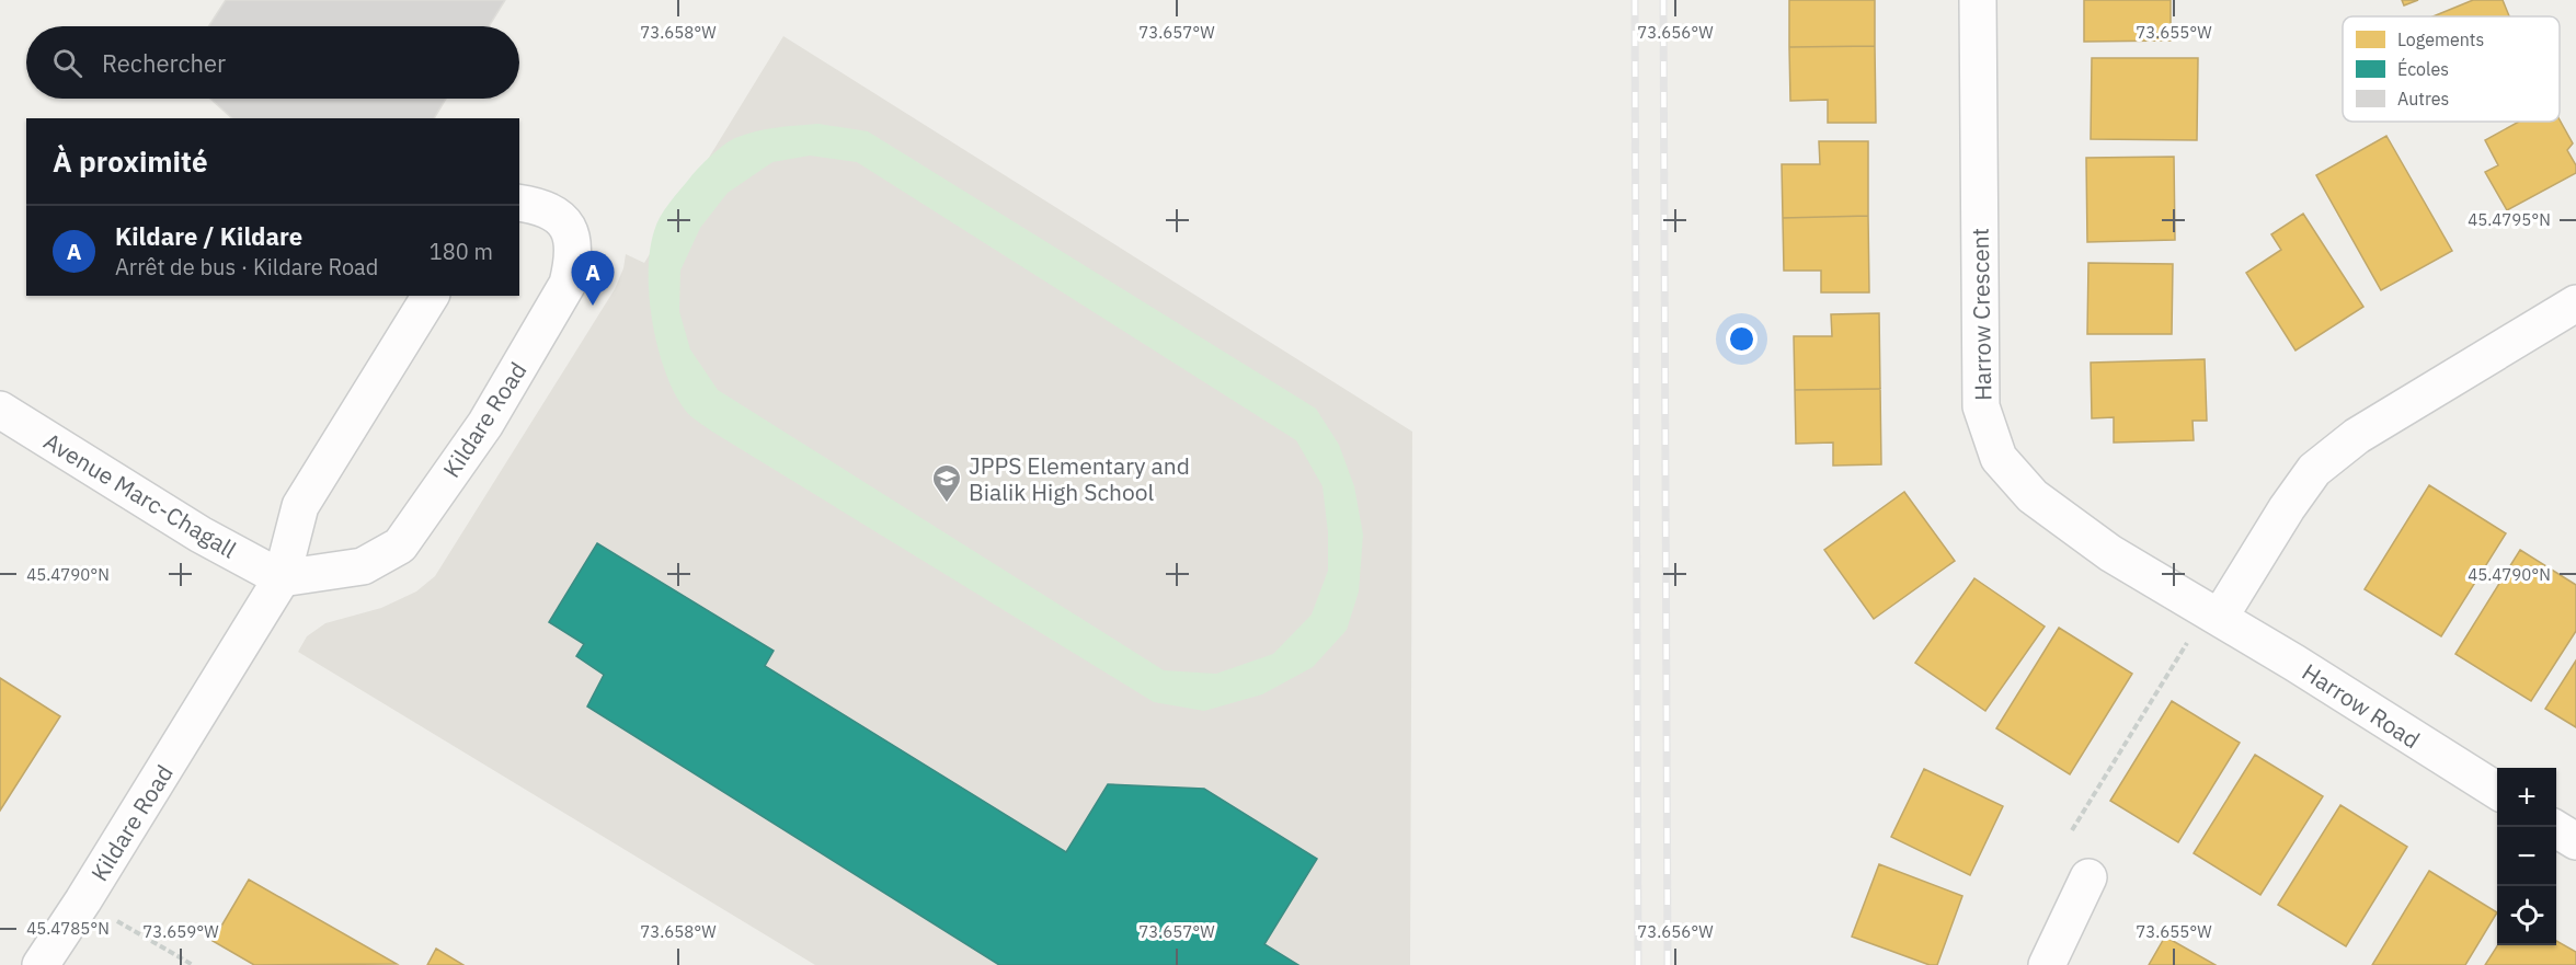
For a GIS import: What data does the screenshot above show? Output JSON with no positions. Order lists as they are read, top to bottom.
{
  "streets": {
    "street": [
      "Harrow Crescent",
      "Kildare Road",
      "Avenue Marc-Chagall",
      "Harrow Road"
    ]
  },
  "crossings": [
    ["Harrow Crescent", "Harrow Road"],
    ["Kildare Road", "Avenue Marc-Chagall"]
  ],
  "places": {
    "school or university": ["JPPS Elementary and Bialik High School"]
  },
  "legend": ["Logements", "Écoles", "Autres"],
  "page": {
    "search": "Rechercher",
    "heading": "À proximité",
    "list": [
      {
        "mark": "A",
        "name": "Kildare / Kildare",
        "note": "Arrêt de bus · Kildare Road",
        "value": "180 m"
      }
    ],
    "pins": "A",
    "map_buttons": ["+", "−"]
  },
  "coordinates": [
    "73.658°W",
    "73.657°W",
    "73.656°W",
    "73.655°W",
    "45.4795°N",
    "45.4790°N",
    "45.4785°N",
    "73.659°W"
  ]
}
